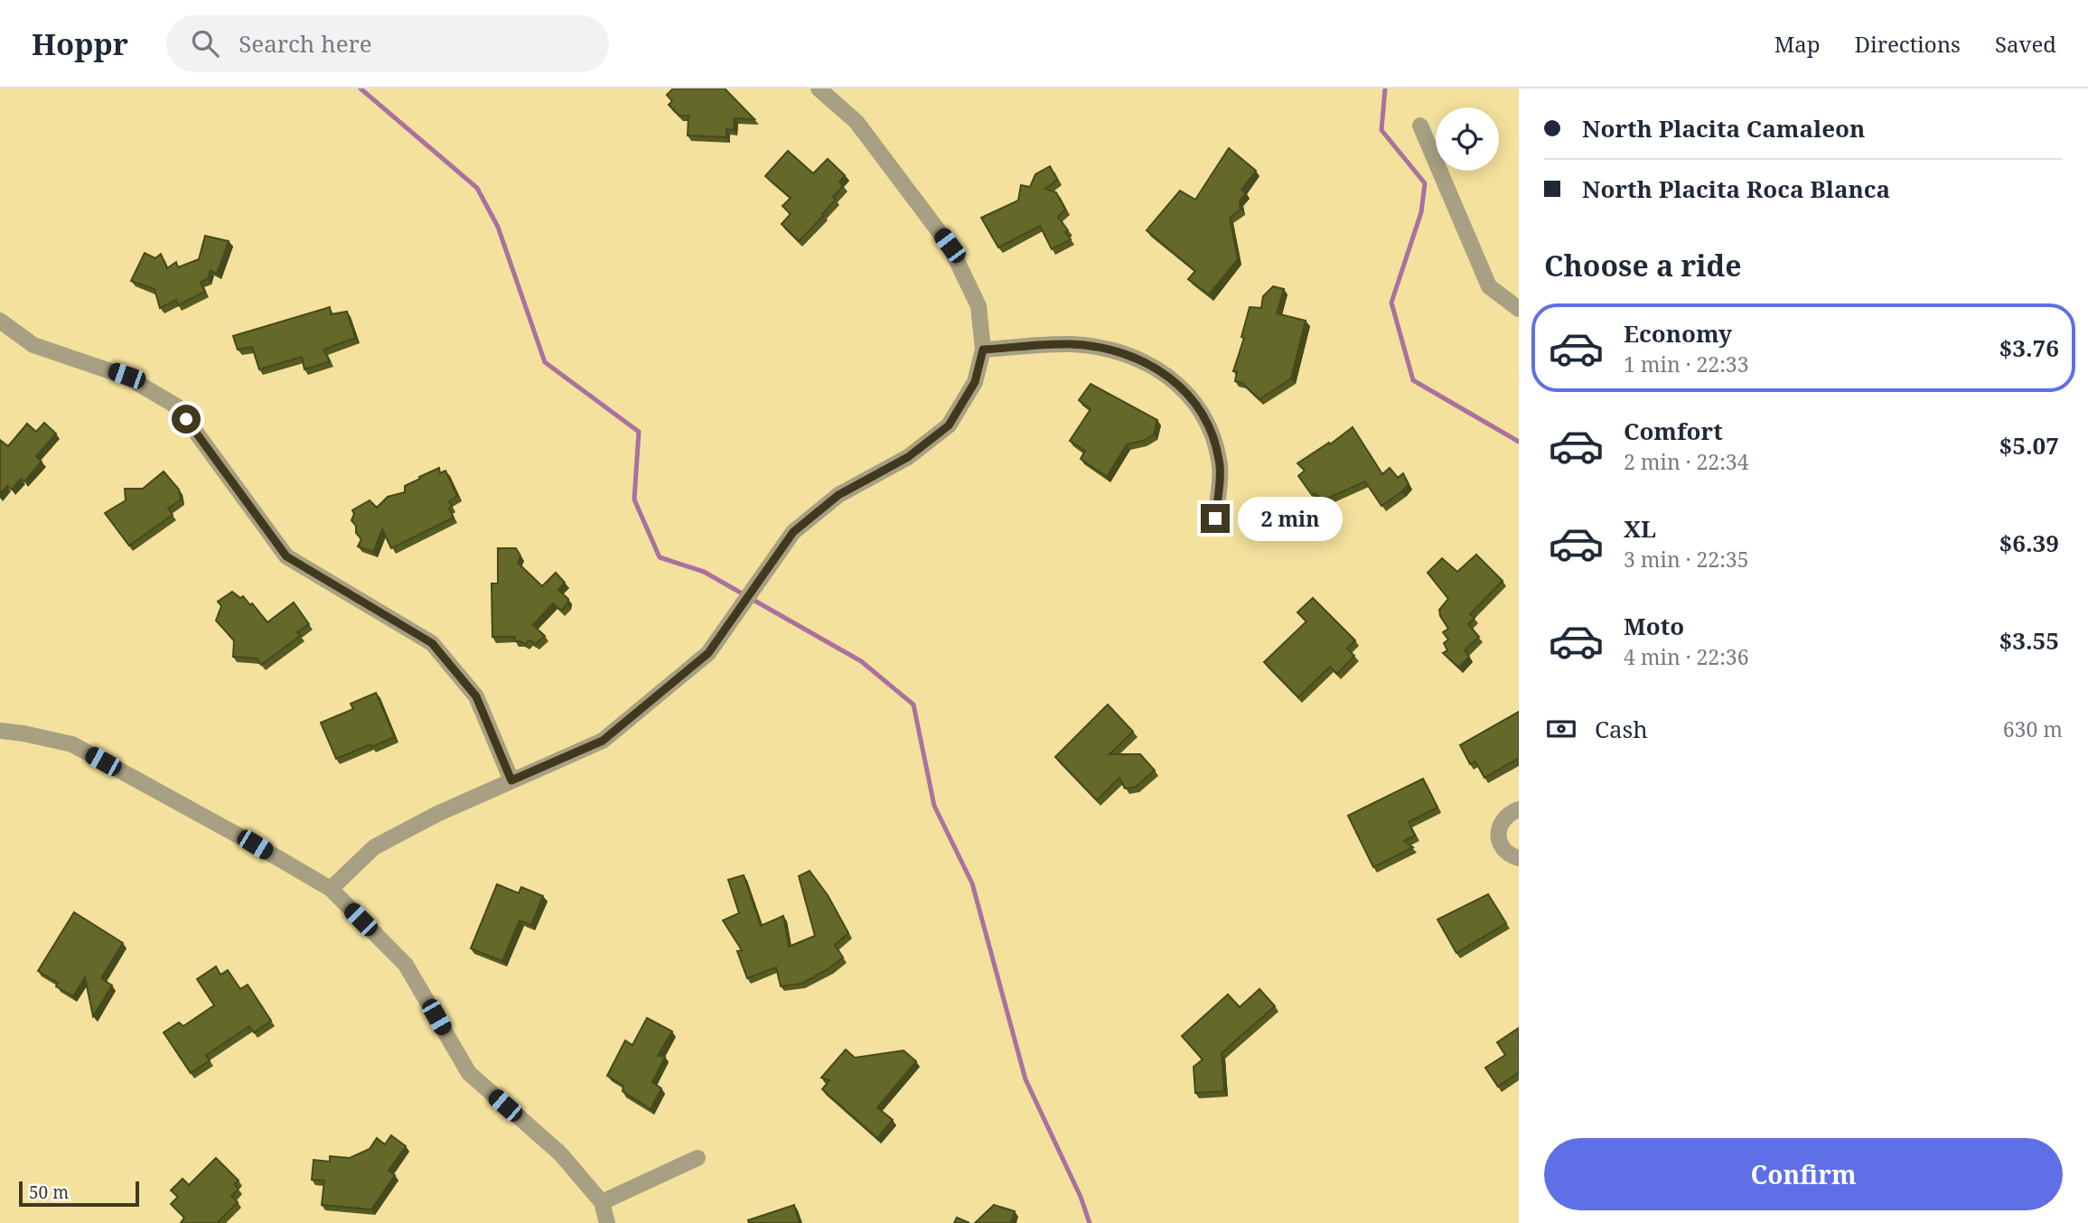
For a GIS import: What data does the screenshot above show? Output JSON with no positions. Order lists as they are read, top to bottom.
{
  "scale_bar": "50 m",
  "page": {
    "header": "Hoppr",
    "search": "Search here",
    "nav": ["Map", "Directions", "Saved"],
    "banner": ["North Placita Camaleon", "North Placita Roca Blanca"],
    "heading": "Choose a ride",
    "list": [
      {
        "name": "Economy",
        "note": "1 min · 22:33",
        "value": "$3.76"
      },
      {
        "name": "Comfort",
        "note": "2 min · 22:34",
        "value": "$5.07"
      },
      {
        "name": "XL",
        "note": "3 min · 22:35",
        "value": "$6.39"
      },
      {
        "name": "Moto",
        "note": "4 min · 22:36",
        "value": "$3.55"
      }
    ],
    "bubble": "2 min",
    "pay": ["Cash", "630 m"],
    "buttons": "Confirm",
    "scale": "50 m"
  }
}
